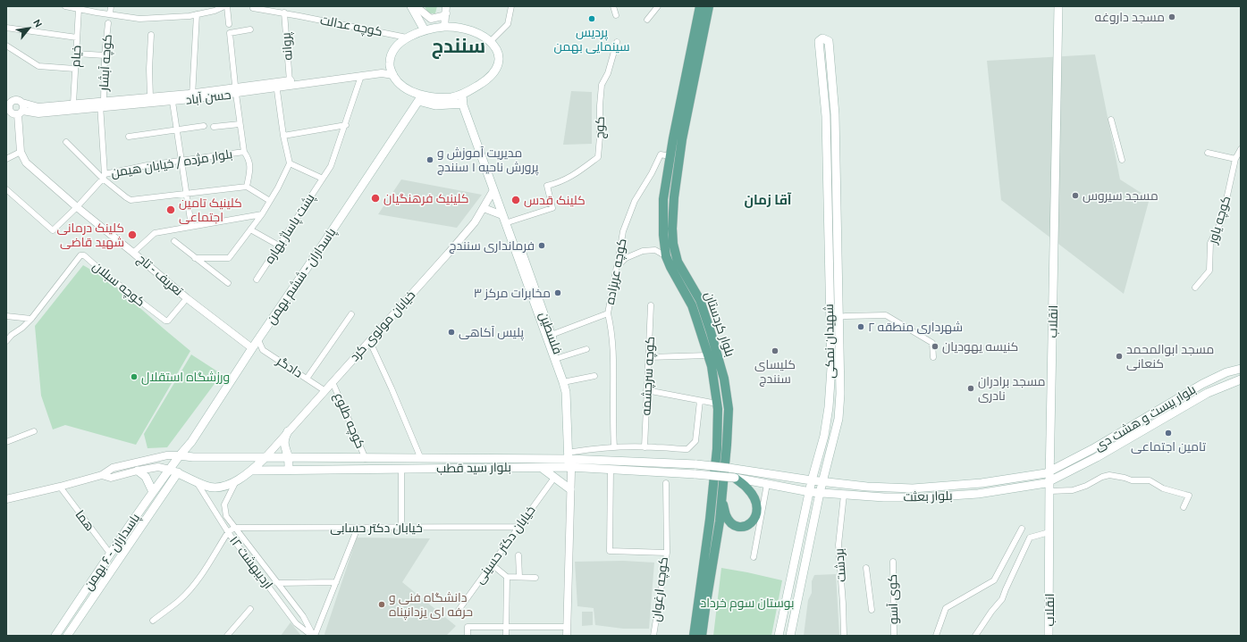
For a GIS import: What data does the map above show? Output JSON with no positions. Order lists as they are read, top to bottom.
{
  "streets": {
    "main road": [
      "پاسداران - ششم بهمن",
      "انقلاب",
      "بلوار کردستان",
      "فلسطین",
      "شهیدان نمکی",
      "بلوار بیست و هشت دی",
      "بلوار سید قطب",
      "بلوار بعثت",
      "پاسداران - ۶ بهمن"
    ],
    "street": [
      "کوچه عدالت",
      "پروانه",
      "خیام",
      "کوچه آبشار",
      "حسن آباد",
      "کوچ",
      "بلوار مژده / خیابان هیمن",
      "کوچه یاور",
      "پشت پاساژ بهاره",
      "کوچه عربزاده",
      "تعریف - تاج",
      "کوچه سبلان",
      "خیابان مولوی کرد",
      "دادگر",
      "کوچه سرچشمه",
      "کوچه طلوع",
      "هما",
      "خیابان دکتر حسابی",
      "خیابان دکتر حسینی",
      "۱۲ اردیبهشت",
      "بردشت",
      "کوچه ارغوان",
      "کوی آسو"
    ]
  },
  "crossings": [
    ["کوچه عدالت", "پروانه"],
    ["کوچه عدالت", "حسن آباد"],
    ["کوچه عدالت", "پاسداران - ششم بهمن"],
    ["کوچه عدالت", "فلسطین"],
    ["پروانه", "حسن آباد"],
    ["خیام", "حسن آباد"],
    ["کوچه آبشار", "حسن آباد"],
    ["کوچه آبشار", "بلوار مژده / خیابان هیمن"],
    ["حسن آباد", "پشت پاساژ بهاره"],
    ["حسن آباد", "تعریف - تاج"],
    ["حسن آباد", "پاسداران - ششم بهمن"],
    ["حسن آباد", "فلسطین"],
    ["کوچ", "فلسطین"],
    ["کوچه عربزاده", "بلوار کردستان"],
    ["تعریف - تاج", "پاسداران - ششم بهمن"],
    ["تعریف - تاج", "کوچه سبلان"],
    ["پاسداران - ششم بهمن", "فلسطین"],
    ["پاسداران - ششم بهمن", "دادگر"],
    ["پاسداران - ششم بهمن", "بلوار سید قطب"],
    ["پاسداران - ششم بهمن", "پاسداران - ۶ بهمن"],
    ["انقلاب", "بلوار بیست و هشت دی"],
    ["انقلاب", "بلوار بعثت"],
    ["بلوار کردستان", "بلوار سید قطب"],
    ["خیابان مولوی کرد", "فلسطین"],
    ["خیابان مولوی کرد", "دادگر"],
    ["خیابان مولوی کرد", "کوچه طلوع"],
    ["خیابان مولوی کرد", "بلوار سید قطب"],
    ["فلسطین", "بلوار سید قطب"],
    ["شهیدان نمکی", "بلوار بعثت"],
    ["بلوار بیست و هشت دی", "بلوار بعثت"],
    ["کوچه طلوع", "بلوار سید قطب"],
    ["بلوار سید قطب", "کوچه ارغوان"],
    ["بلوار بعثت", "بردشت"],
    ["هما", "پاسداران - ۶ بهمن"],
    ["خیابان دکتر حسابی", "خیابان دکتر حسینی"],
    ["خیابان دکتر حسابی", "۱۲ اردیبهشت"]
  ],
  "districts": ["سنندج", "آقا زمان"],
  "parks": ["بوستان سوم خرداد"],
  "places": [
    "مسجد داروغه",
    "پردیس سینمایی بهمن",
    "مدیریت آموزش و پرورش ناحیه ۱ سنندج",
    "مسجد سیروس",
    "کلینیک فرهنگیان",
    "کلینک قدس",
    "کلینیک تامین اجتماعی",
    "کلینک درمانی شهید قاضی",
    "فرمانداری سنندج",
    "مخابرات مرکز ۳",
    "شهرداری منطقه ۲",
    "پلیس آکاهی",
    "کنیسه یهودیان",
    "کلیسای سنندج",
    "مسجد ابوالمحمد کنعانی",
    "ورزشگاه استقلال",
    "مسجد برادران نادری",
    "تامین اجتماعی",
    "دانشگاه فنی و حرفه ای یزدانپناه"
  ],
  "north": "top right"
}
